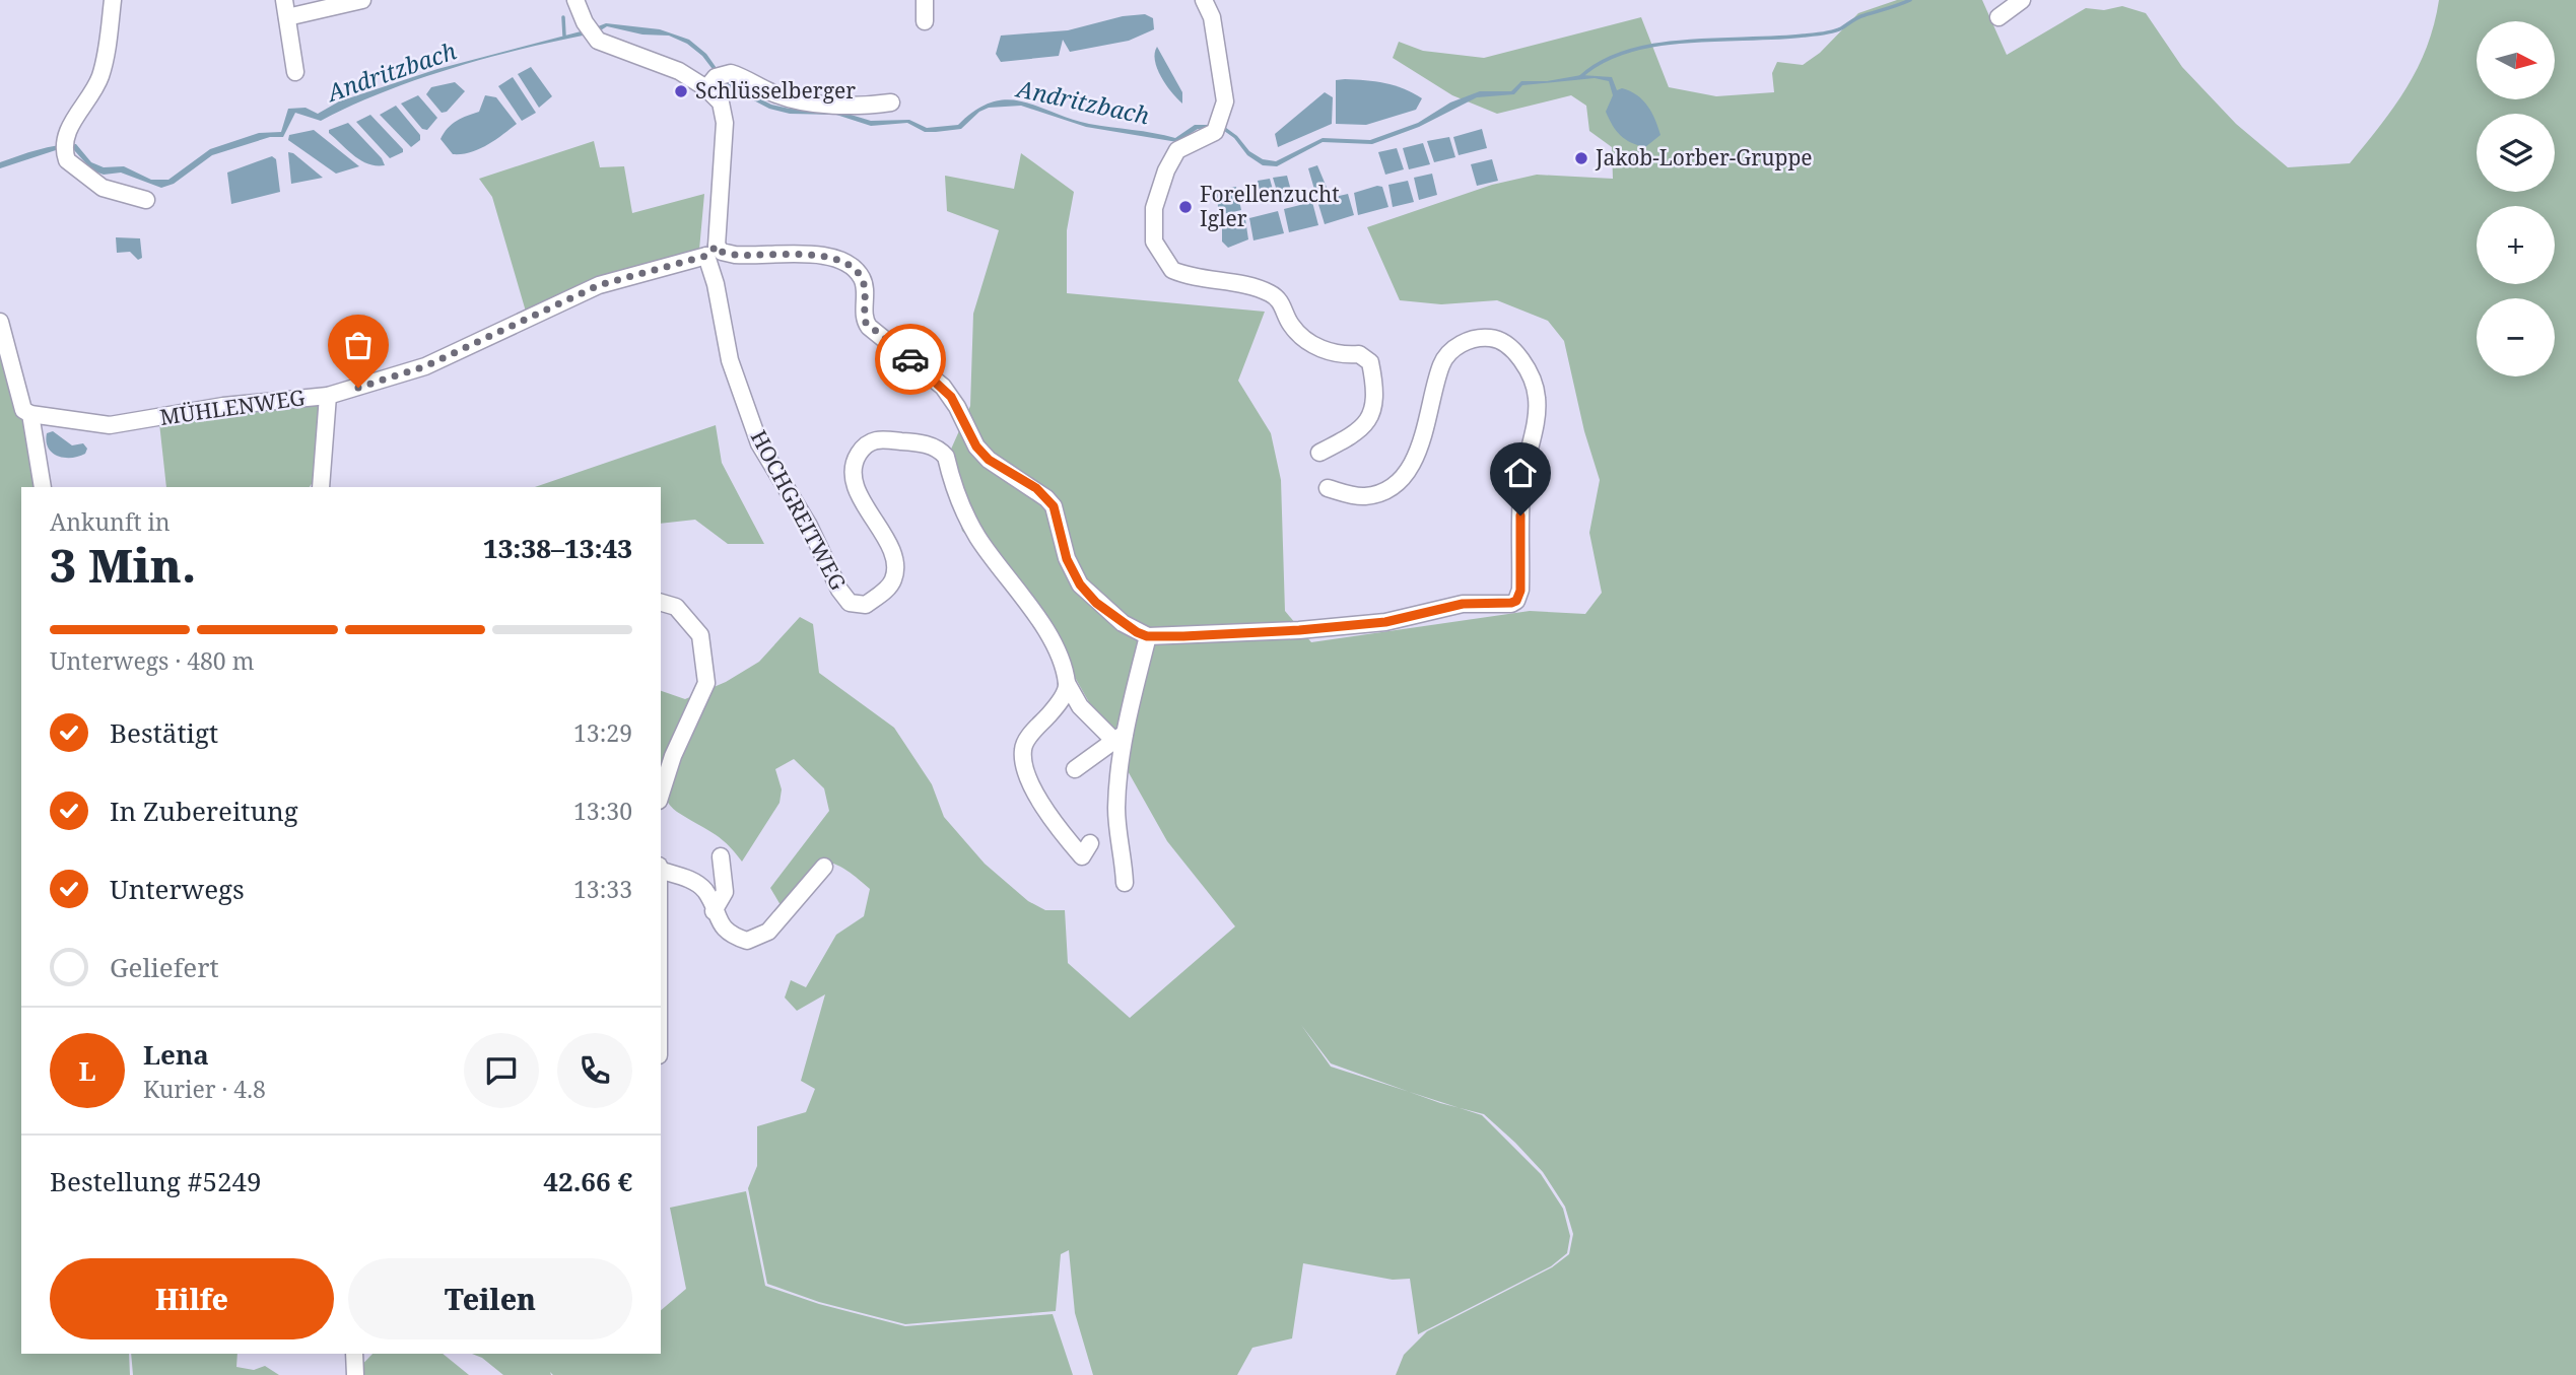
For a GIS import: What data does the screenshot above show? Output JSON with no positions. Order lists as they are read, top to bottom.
{
  "streets": {
    "street": ["MÜHLENWEG", "HOCHGREITWEG"]
  },
  "crossings": [
    ["MÜHLENWEG", "HOCHGREITWEG"]
  ],
  "water": ["Andritzbach"],
  "places": ["Schlüsselberger", "Jakob-Lorber-Gruppe", "Forellenzucht Igler"],
  "north": "right",
  "page": {
    "map_buttons": ["+", "−"],
    "heading": ["3 Min.", "Ankunft in", "13:38–13:43"],
    "panel": [
      "Lena",
      "Kurier · 4.8",
      "Bestellung #5249",
      "42.66 €"
    ],
    "bar": "Unterwegs · 480 m",
    "list": [
      ["Bestätigt", "13:29"],
      ["In Zubereitung", "13:30"],
      ["Unterwegs", "13:33"],
      "Geliefert"
    ],
    "round": "L",
    "buttons": ["Hilfe", "Teilen"]
  }
}
